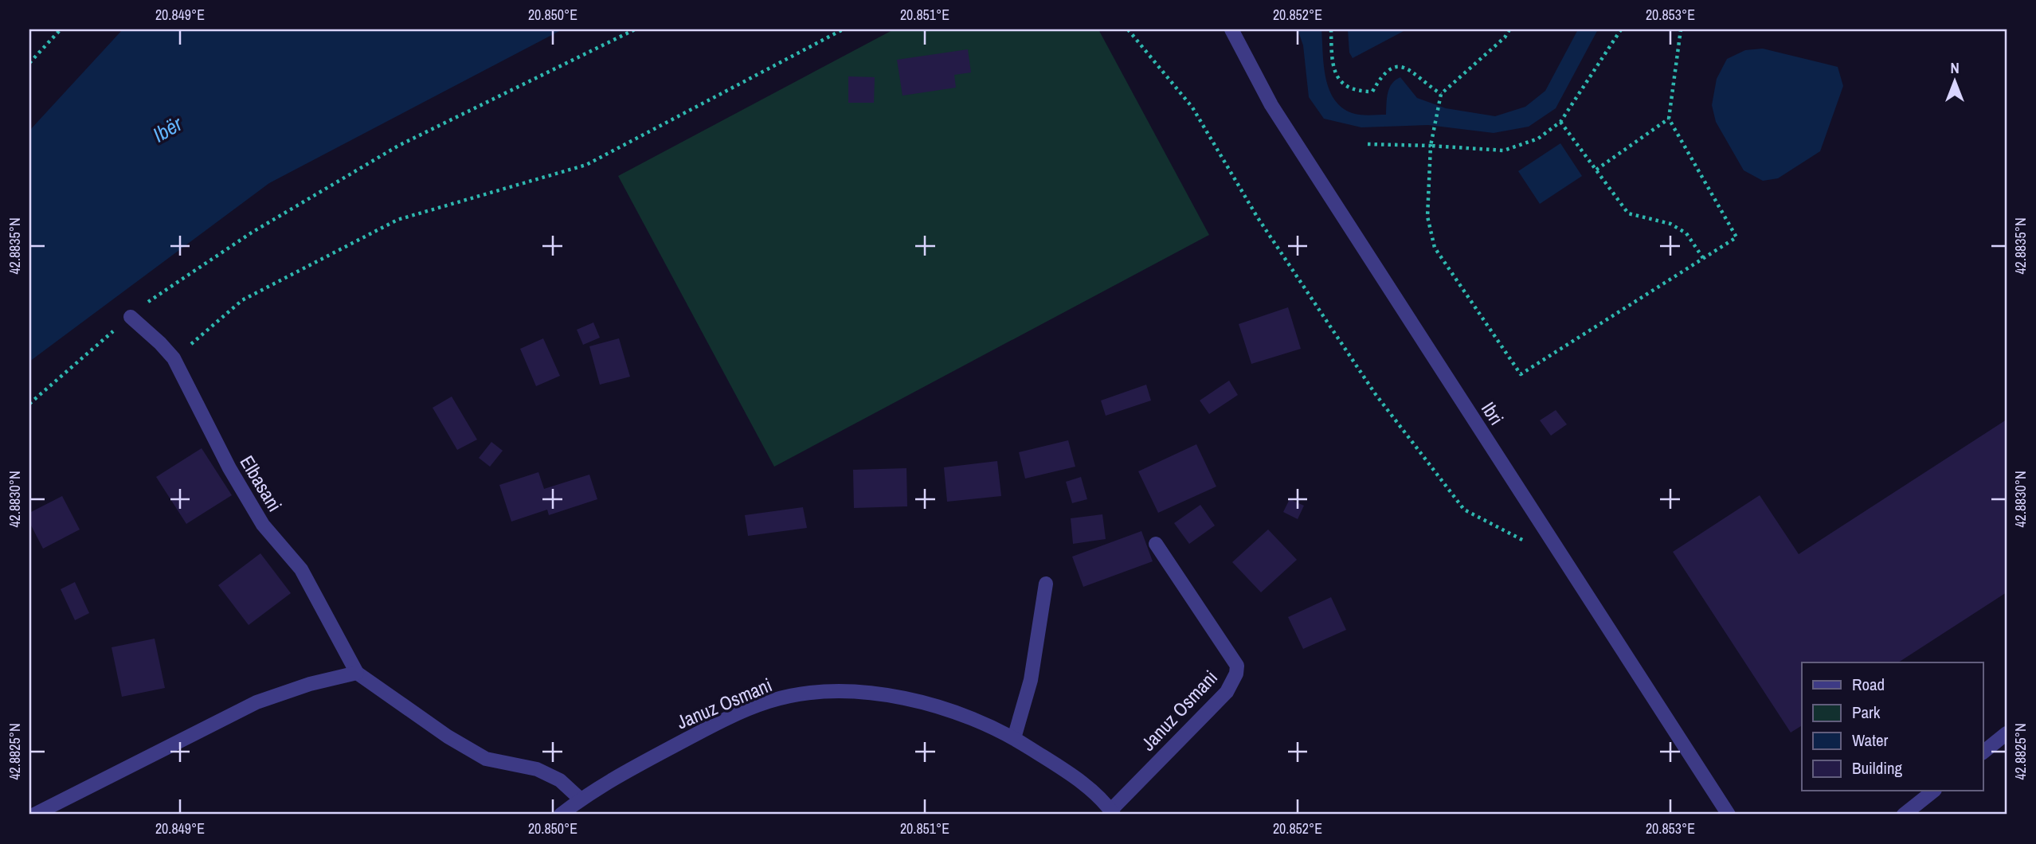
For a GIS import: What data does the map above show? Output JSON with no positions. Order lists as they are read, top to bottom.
{
  "streets": {
    "street": ["Ibri", "Elbasani", "Januz Osmani"]
  },
  "crossings": [
    ["Elbasani", "Januz Osmani"]
  ],
  "water": ["Ibër"],
  "legend": [
    "Road",
    "Park",
    "Water",
    "Building"
  ],
  "north": "top",
  "coordinates": [
    "20.849°E",
    "20.850°E",
    "20.851°E",
    "20.852°E",
    "20.853°E",
    "42.8835°N",
    "42.8830°N",
    "42.8825°N"
  ]
}
